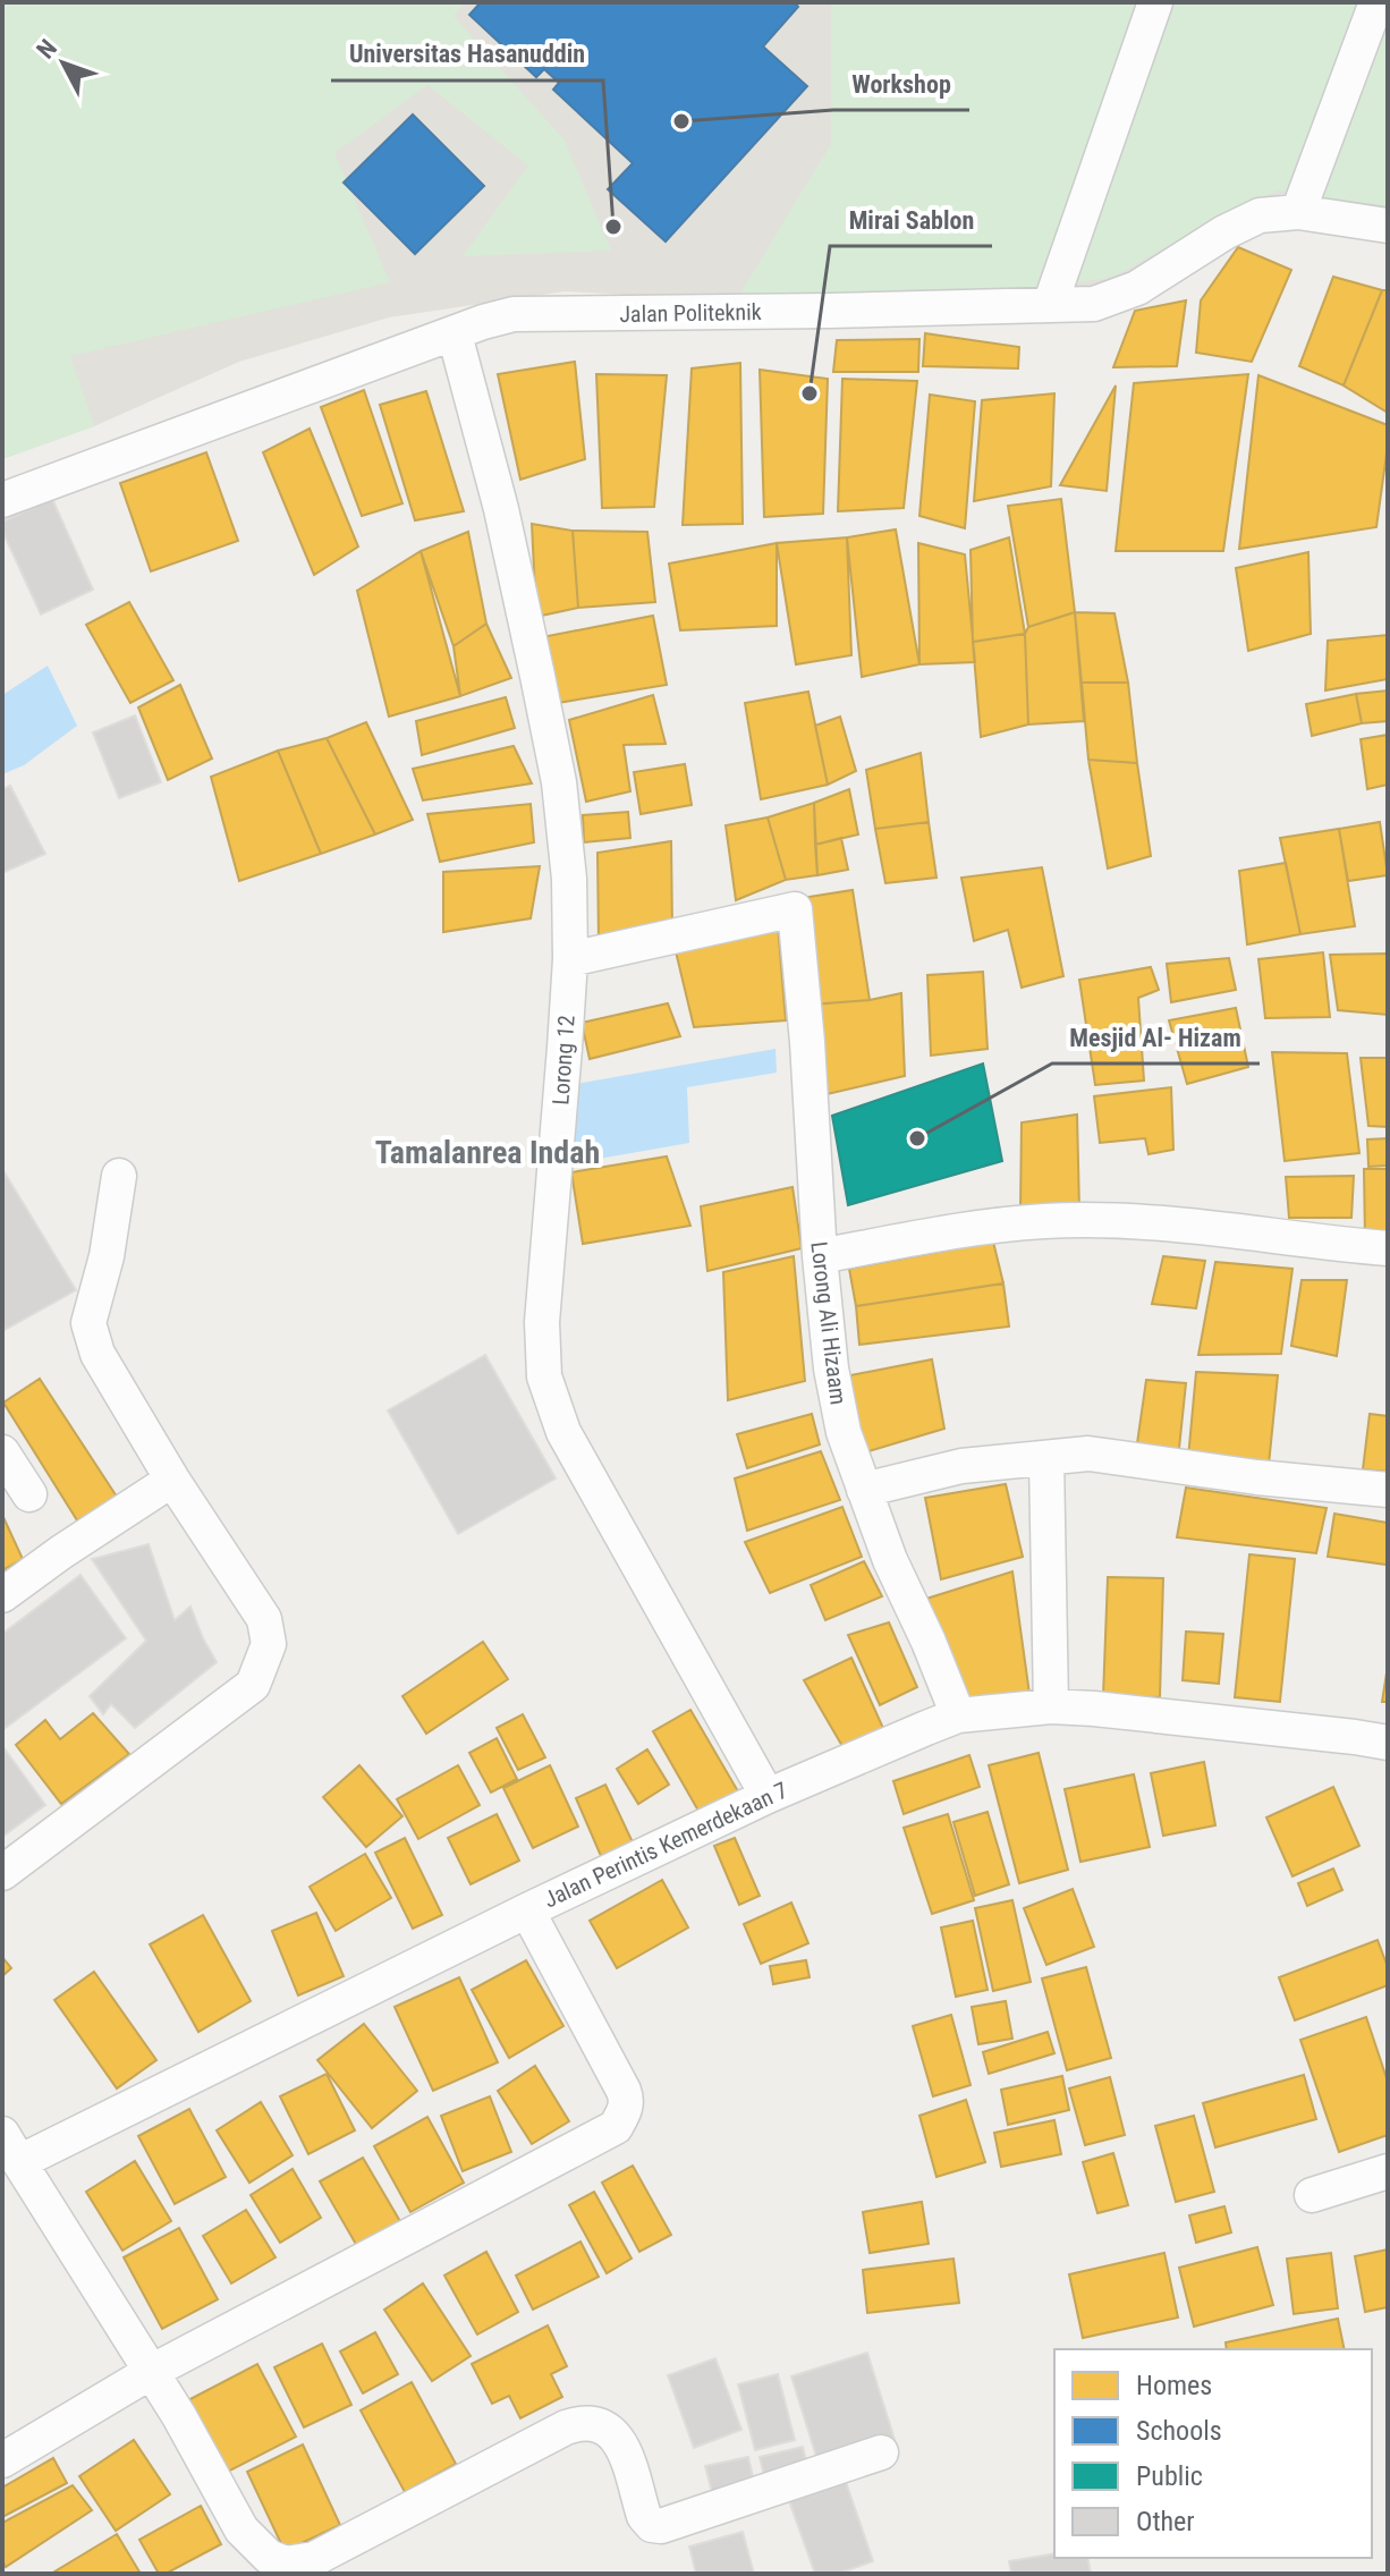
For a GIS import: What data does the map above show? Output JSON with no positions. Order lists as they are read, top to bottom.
{
  "streets": {
    "street": [
      "Jalan Politeknik",
      "Lorong 12",
      "Lorong Ali Hizaam",
      "Jalan Perintis Kemerdekaan 7"
    ]
  },
  "crossings": [
    ["Jalan Politeknik", "Lorong 12"],
    ["Lorong 12", "Lorong Ali Hizaam"],
    ["Lorong 12", "Jalan Perintis Kemerdekaan 7"],
    ["Lorong Ali Hizaam", "Jalan Perintis Kemerdekaan 7"]
  ],
  "districts": ["Tamalanrea Indah"],
  "places": [
    "Workshop",
    "Universitas Hasanuddin",
    "Mirai Sablon",
    "Mesjid Al- Hizam"
  ],
  "legend": [
    "Homes",
    "Schools",
    "Public",
    "Other"
  ],
  "north": "top left"
}
